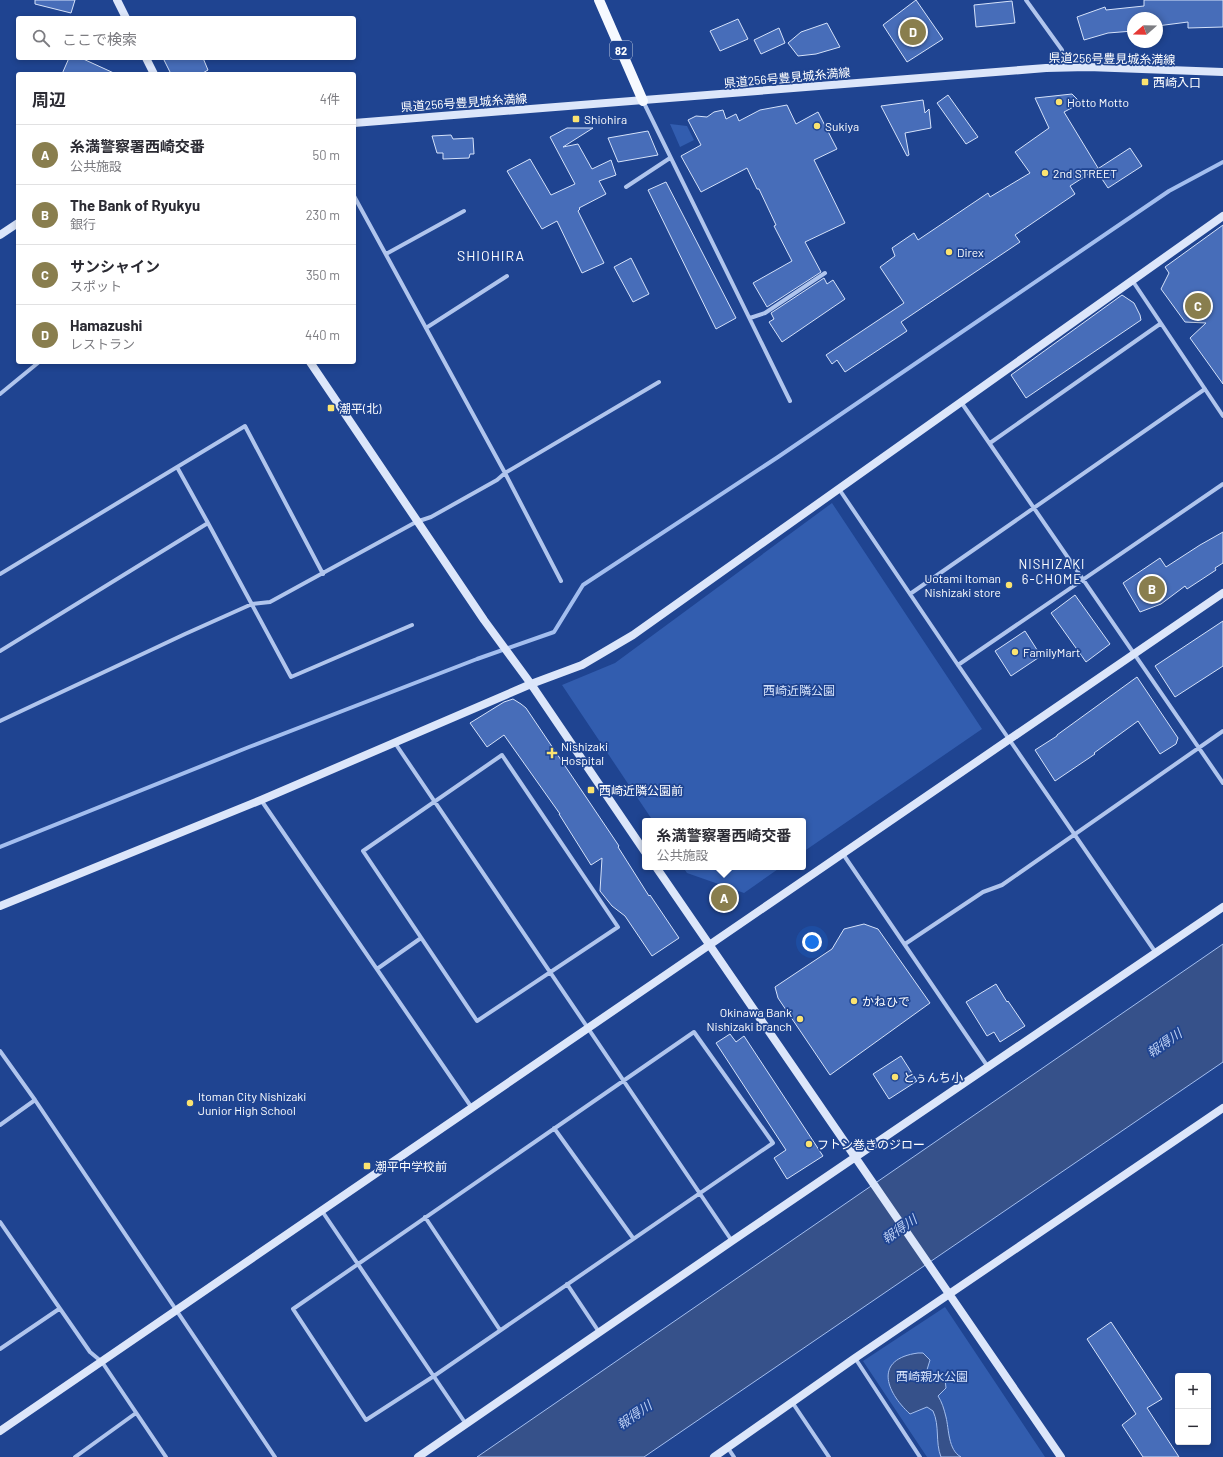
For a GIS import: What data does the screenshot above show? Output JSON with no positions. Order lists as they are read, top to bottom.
{
  "streets": {
    "main road": ["82"],
    "street": ["県道256号豊見城糸満線"]
  },
  "crossings": [
    ["82", "県道256号豊見城糸満線"]
  ],
  "districts": ["SHIOHIRA", "NISHIZAKI 6-CHOME"],
  "water": ["報得川"],
  "parks": ["西崎近隣公園", "西崎親水公園"],
  "places": {
    "transit": [
      "西崎入口",
      "Shiohira",
      "潮平(北)",
      "西崎近隣公園前",
      "潮平中学校前"
    ],
    "other": [
      "Hotto Motto",
      "Sukiya",
      "2nd STREET",
      "Direx",
      "Uotami Itoman Nishizaki store",
      "FamilyMart",
      "かねひで",
      "Okinawa Bank Nishizaki branch",
      "とぅんち小",
      "Itoman City Nishizaki Junior High School",
      "フトン巻きのジロー"
    ],
    "health": ["Nishizaki Hospital"]
  },
  "north": "left",
  "page": {
    "search": "ここで検索",
    "pins": [
      "D",
      "C",
      "B",
      "A"
    ],
    "heading": ["周辺", "4件"],
    "list": [
      {
        "mark": "A",
        "name": "糸満警察署西崎交番",
        "note": "公共施設",
        "value": "50 m"
      },
      {
        "mark": "B",
        "name": "The Bank of Ryukyu",
        "note": "銀行",
        "value": "230 m"
      },
      {
        "mark": "C",
        "name": "サンシャイン",
        "note": "スポット",
        "value": "350 m"
      },
      {
        "mark": "D",
        "name": "Hamazushi",
        "note": "レストラン",
        "value": "440 m"
      }
    ],
    "popup": ["糸満警察署西崎交番", "公共施設"],
    "map_buttons": ["+", "−"]
  }
}
